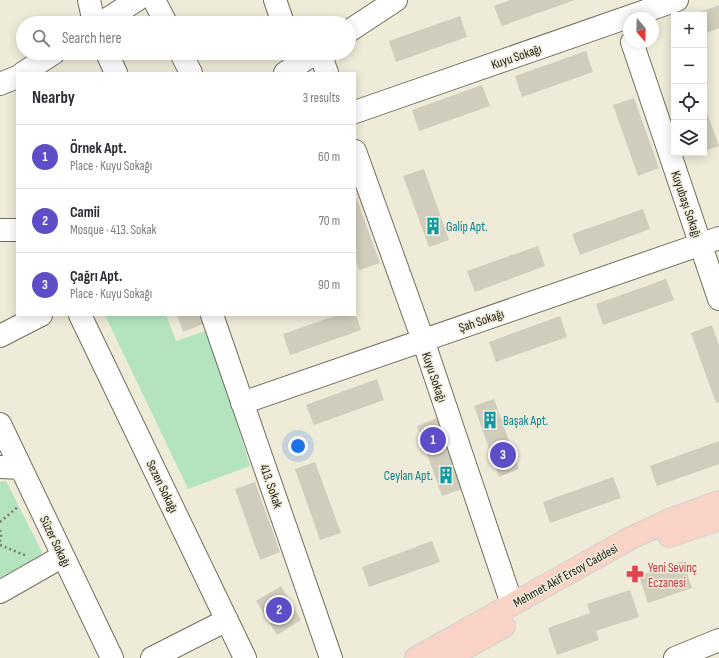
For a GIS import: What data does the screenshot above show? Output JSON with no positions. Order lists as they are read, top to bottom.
{
  "streets": {
    "main road": ["Mehmet Akif Ersoy Caddesi"],
    "street": [
      "Kuyu Sokağı",
      "Kuyubaşı Sokağı",
      "Şah Sokağı",
      "Sezen Sokağı",
      "413. Sokak",
      "Süzer Sokağı"
    ]
  },
  "crossings": [
    ["Kuyu Sokağı", "Şah Sokağı"],
    ["Kuyu Sokağı", "Mehmet Akif Ersoy Caddesi"],
    ["Kuyubaşı Sokağı", "Şah Sokağı"],
    ["Şah Sokağı", "413. Sokak"]
  ],
  "places": {
    "building": ["Galip Apt.", "Başak Apt.", "Ceylan Apt."],
    "pharmacy": ["Yeni Sevinç Eczanesi"]
  },
  "north": "bottom",
  "page": {
    "map_buttons": ["+", "−"],
    "search": "Search here",
    "heading": ["Nearby", "3 results"],
    "list": [
      {
        "mark": "1",
        "name": "Örnek Apt.",
        "note": "Place · Kuyu Sokağı",
        "value": "60 m"
      },
      {
        "mark": "2",
        "name": "Camii",
        "note": "Mosque · 413. Sokak",
        "value": "70 m"
      },
      {
        "mark": "3",
        "name": "Çağrı Apt.",
        "note": "Place · Kuyu Sokağı",
        "value": "90 m"
      }
    ],
    "pins": ["1", "3", "2"]
  }
}
